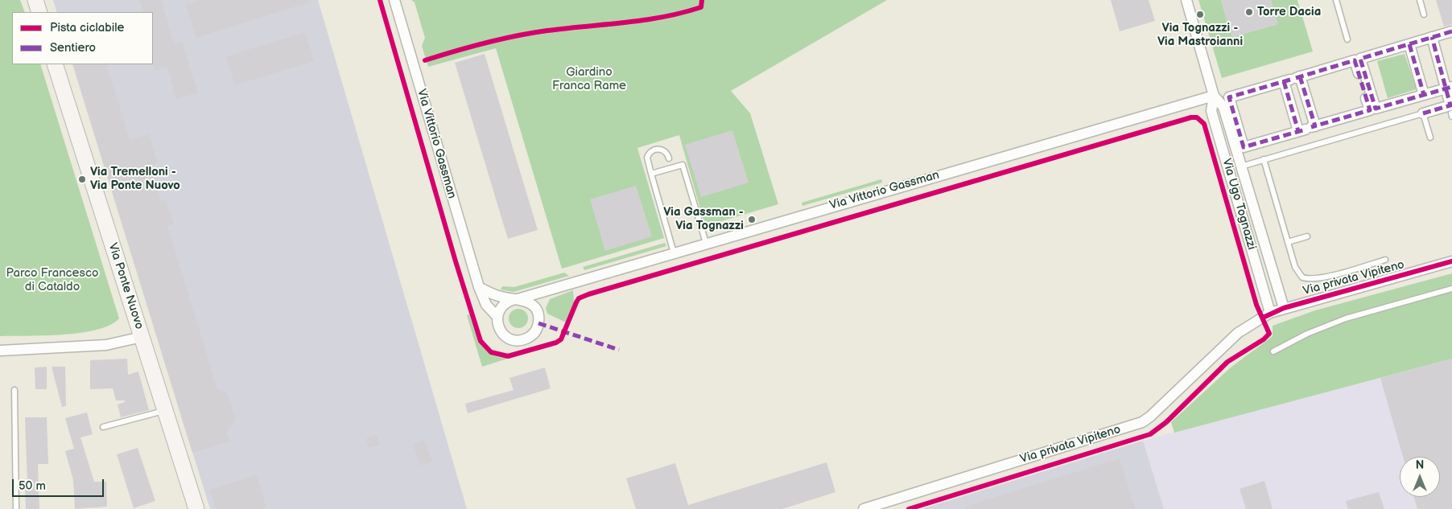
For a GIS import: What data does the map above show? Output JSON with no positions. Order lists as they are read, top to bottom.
{
  "streets": {
    "street": [
      "Via Vittorio Gassman",
      "Via Ugo Tognazzi",
      "Via privata Vipiteno",
      "Via Ponte Nuovo"
    ]
  },
  "crossings": [
    ["Via Vittorio Gassman", "Via Ugo Tognazzi"],
    ["Via Ugo Tognazzi", "Via privata Vipiteno"]
  ],
  "parks": ["Giardino Franca Rame", "Parco Francesco di Cataldo"],
  "places": [
    "Torre Dacia",
    "Via Tognazzi - Via Mastroianni",
    "Via Tremelloni - Via Ponte Nuovo",
    "Via Gassman - Via Tognazzi"
  ],
  "legend": ["Pista ciclabile", "Sentiero"],
  "scale_bar": "50 m",
  "north": "top"
}
